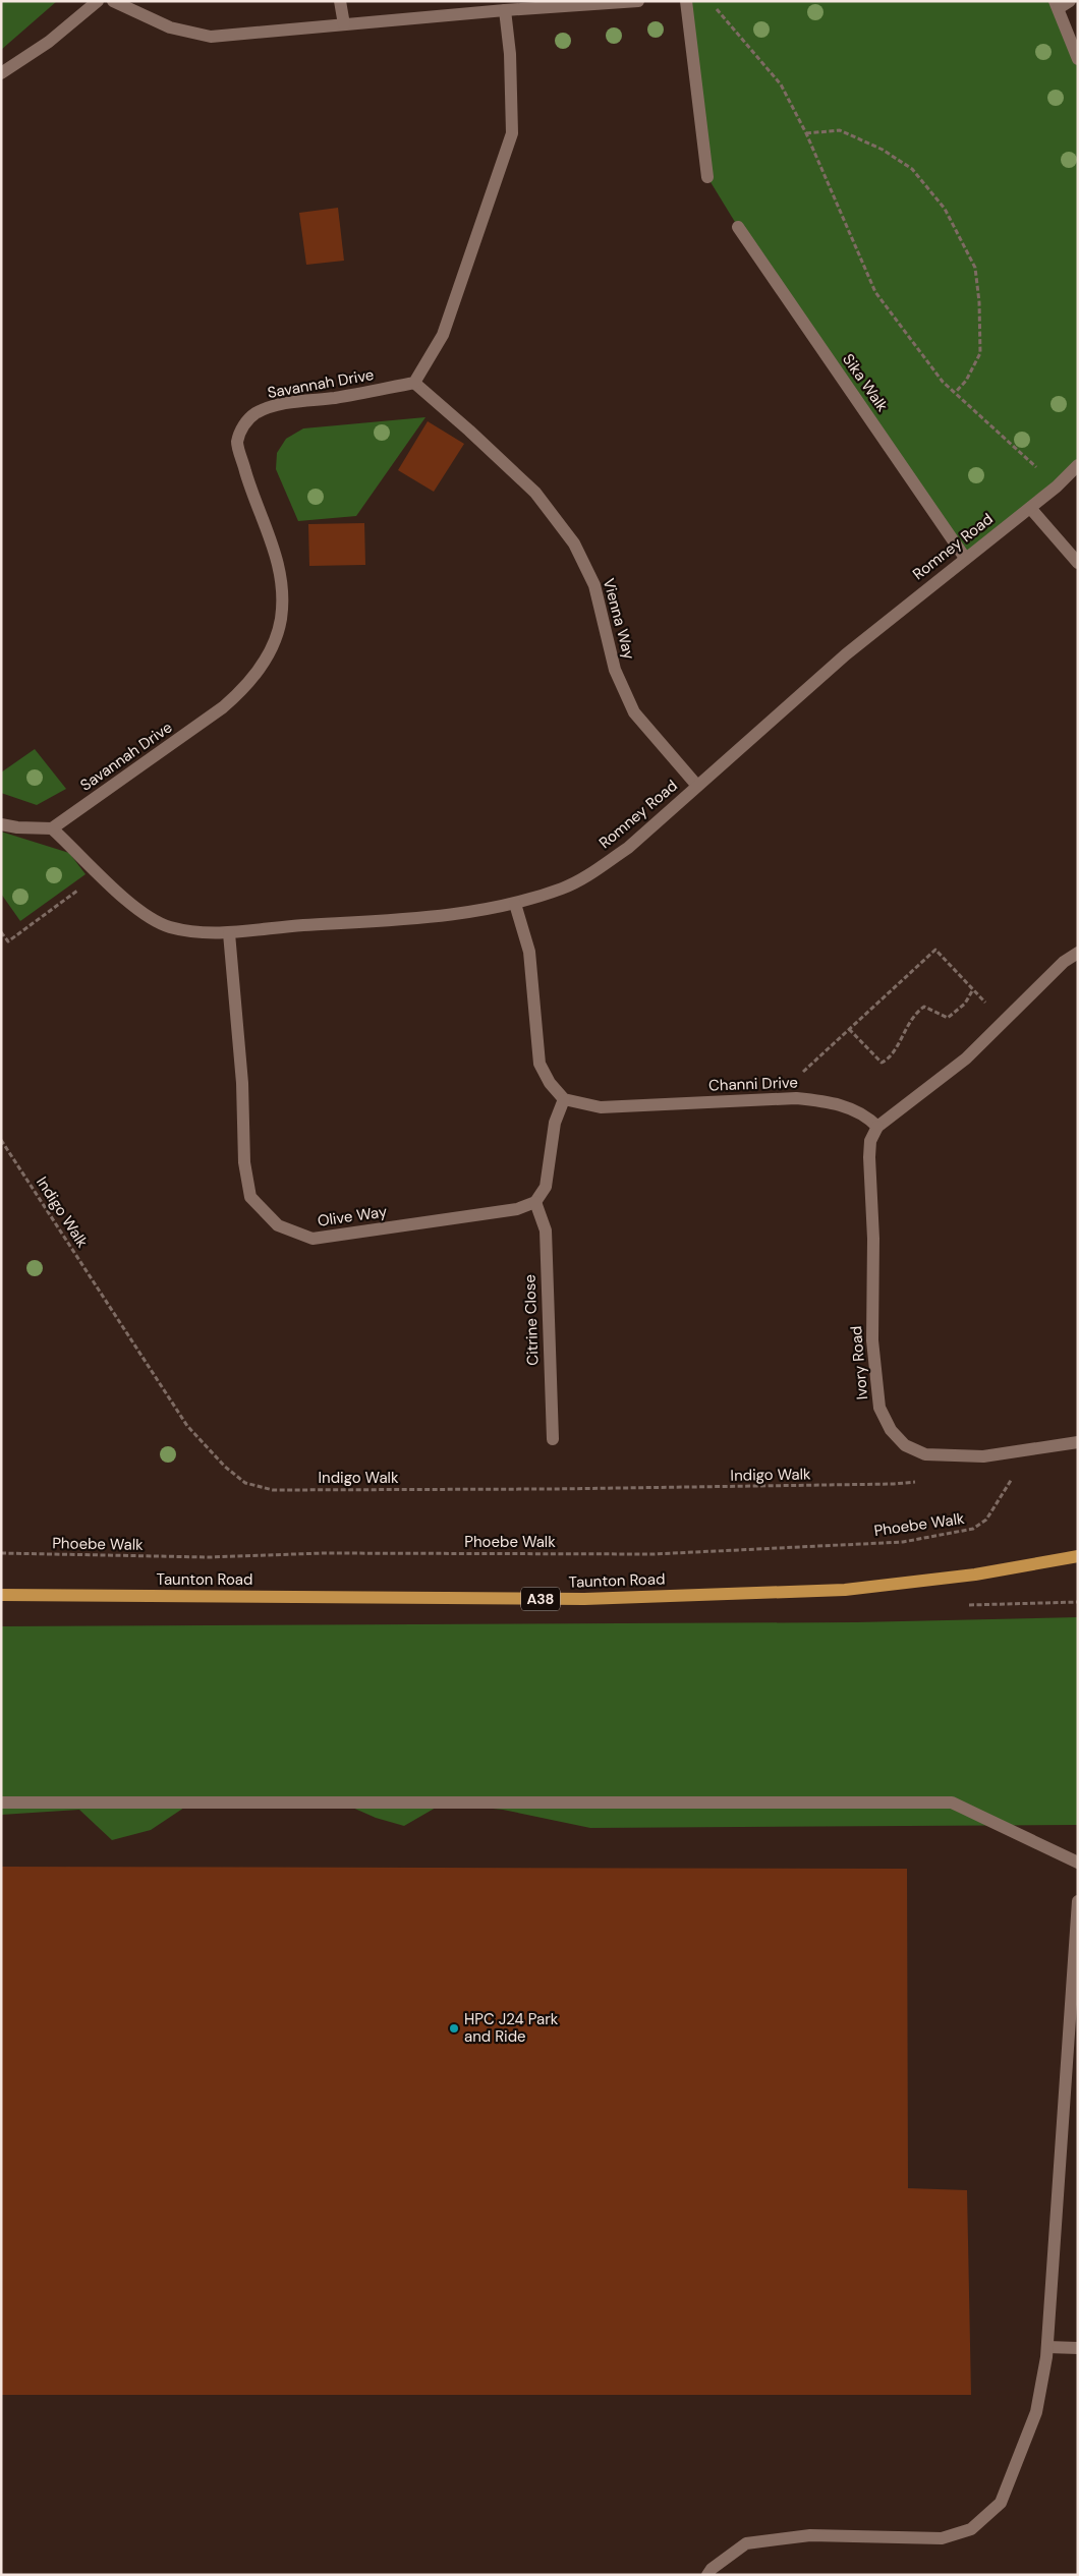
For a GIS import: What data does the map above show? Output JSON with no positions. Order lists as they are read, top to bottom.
{
  "streets": {
    "main road": ["Taunton Road", "A38"],
    "street": [
      "Sika Walk",
      "Savannah Drive",
      "Romney Road",
      "Vienna Way",
      "Channi Drive",
      "Olive Way",
      "Citrine Close",
      "Ivory Road"
    ],
    "path": ["Indigo Walk", "Phoebe Walk"]
  },
  "crossings": [
    ["Sika Walk", "Romney Road"],
    ["Savannah Drive", "Romney Road"],
    ["Savannah Drive", "Vienna Way"],
    ["Romney Road", "Vienna Way"],
    ["Romney Road", "Olive Way"],
    ["Channi Drive", "Ivory Road"],
    ["Olive Way", "Citrine Close"]
  ],
  "places": ["HPC J24 Park and Ride"]
}
